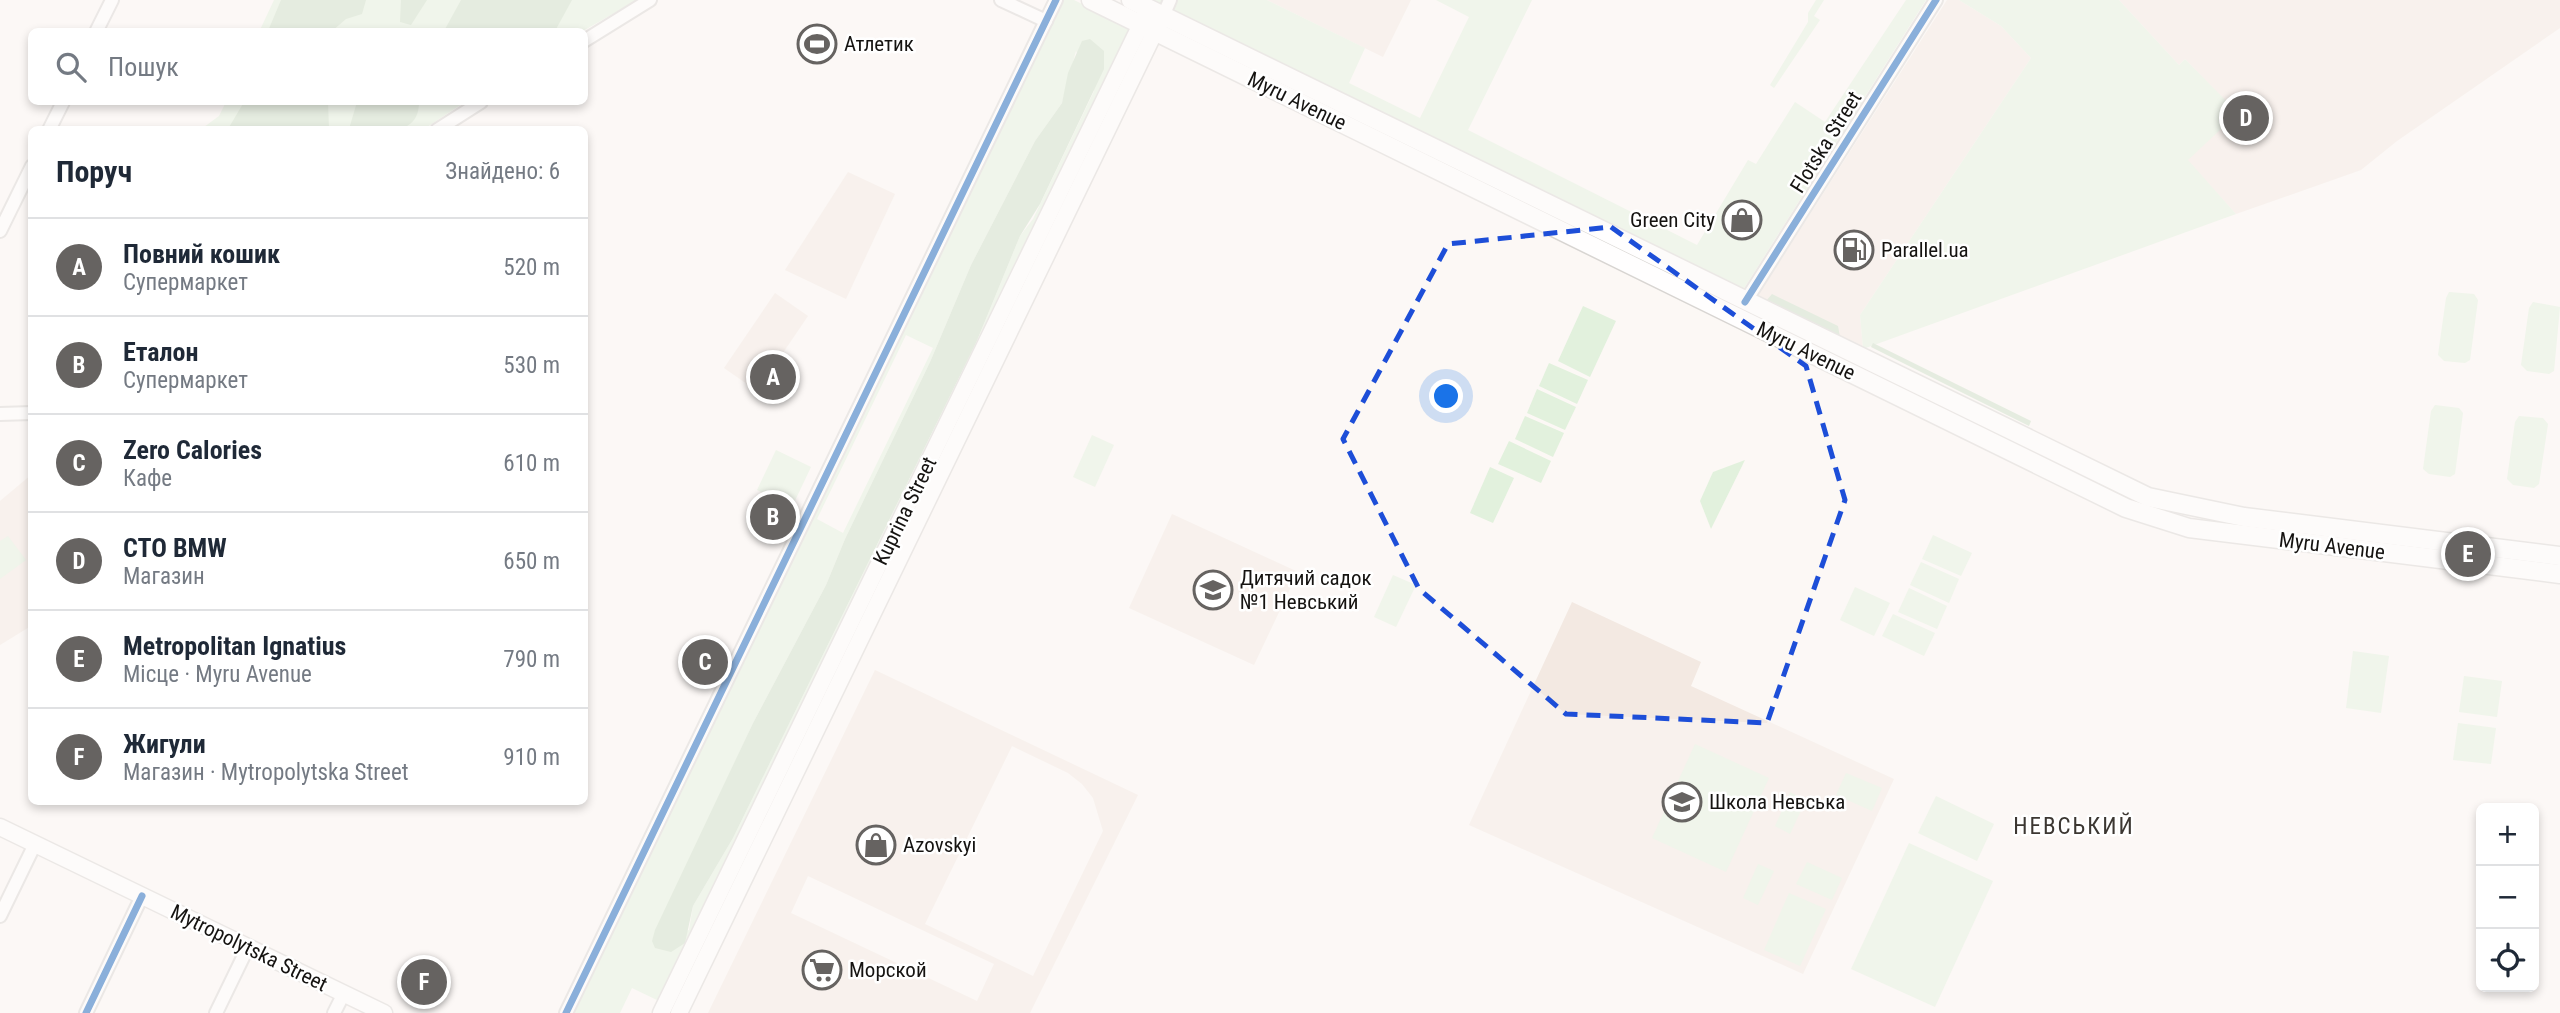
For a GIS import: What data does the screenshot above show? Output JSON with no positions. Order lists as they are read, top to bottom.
{
  "streets": {
    "highway": ["Myru Avenue"],
    "main road": ["Kuprina Street", "Mytropolytska Street"],
    "street": ["Flotska Street"]
  },
  "crossings": [
    ["Myru Avenue", "Flotska Street"],
    ["Myru Avenue", "Kuprina Street"]
  ],
  "districts": ["НЕВСЬКИЙ"],
  "places": {
    "sports": ["Атлетик"],
    "shop": ["Green City", "Azovskyi"],
    "fuel station": ["Parallel.ua"],
    "school or university": ["Дитячий садок №1 Невський", "Школа Невська"],
    "supermarket": ["Морской"]
  },
  "page": {
    "search": "Пошук",
    "pins": [
      "D",
      "A",
      "B",
      "E",
      "C",
      "F"
    ],
    "heading": ["Поруч", "Знайдено: 6"],
    "list": [
      {
        "mark": "A",
        "name": "Повний кошик",
        "note": "Супермаркет",
        "value": "520 m"
      },
      {
        "mark": "B",
        "name": "Еталон",
        "note": "Супермаркет",
        "value": "530 m"
      },
      {
        "mark": "C",
        "name": "Zero Calories",
        "note": "Кафе",
        "value": "610 m"
      },
      {
        "mark": "D",
        "name": "СТО BMW",
        "note": "Магазин",
        "value": "650 m"
      },
      {
        "mark": "E",
        "name": "Metropolitan Ignatius",
        "note": "Місце · Myru Avenue",
        "value": "790 m"
      },
      {
        "mark": "F",
        "name": "Жигули",
        "note": "Магазин · Mytropolytska Street",
        "value": "910 m"
      }
    ],
    "map_buttons": ["+", "−"]
  }
}
